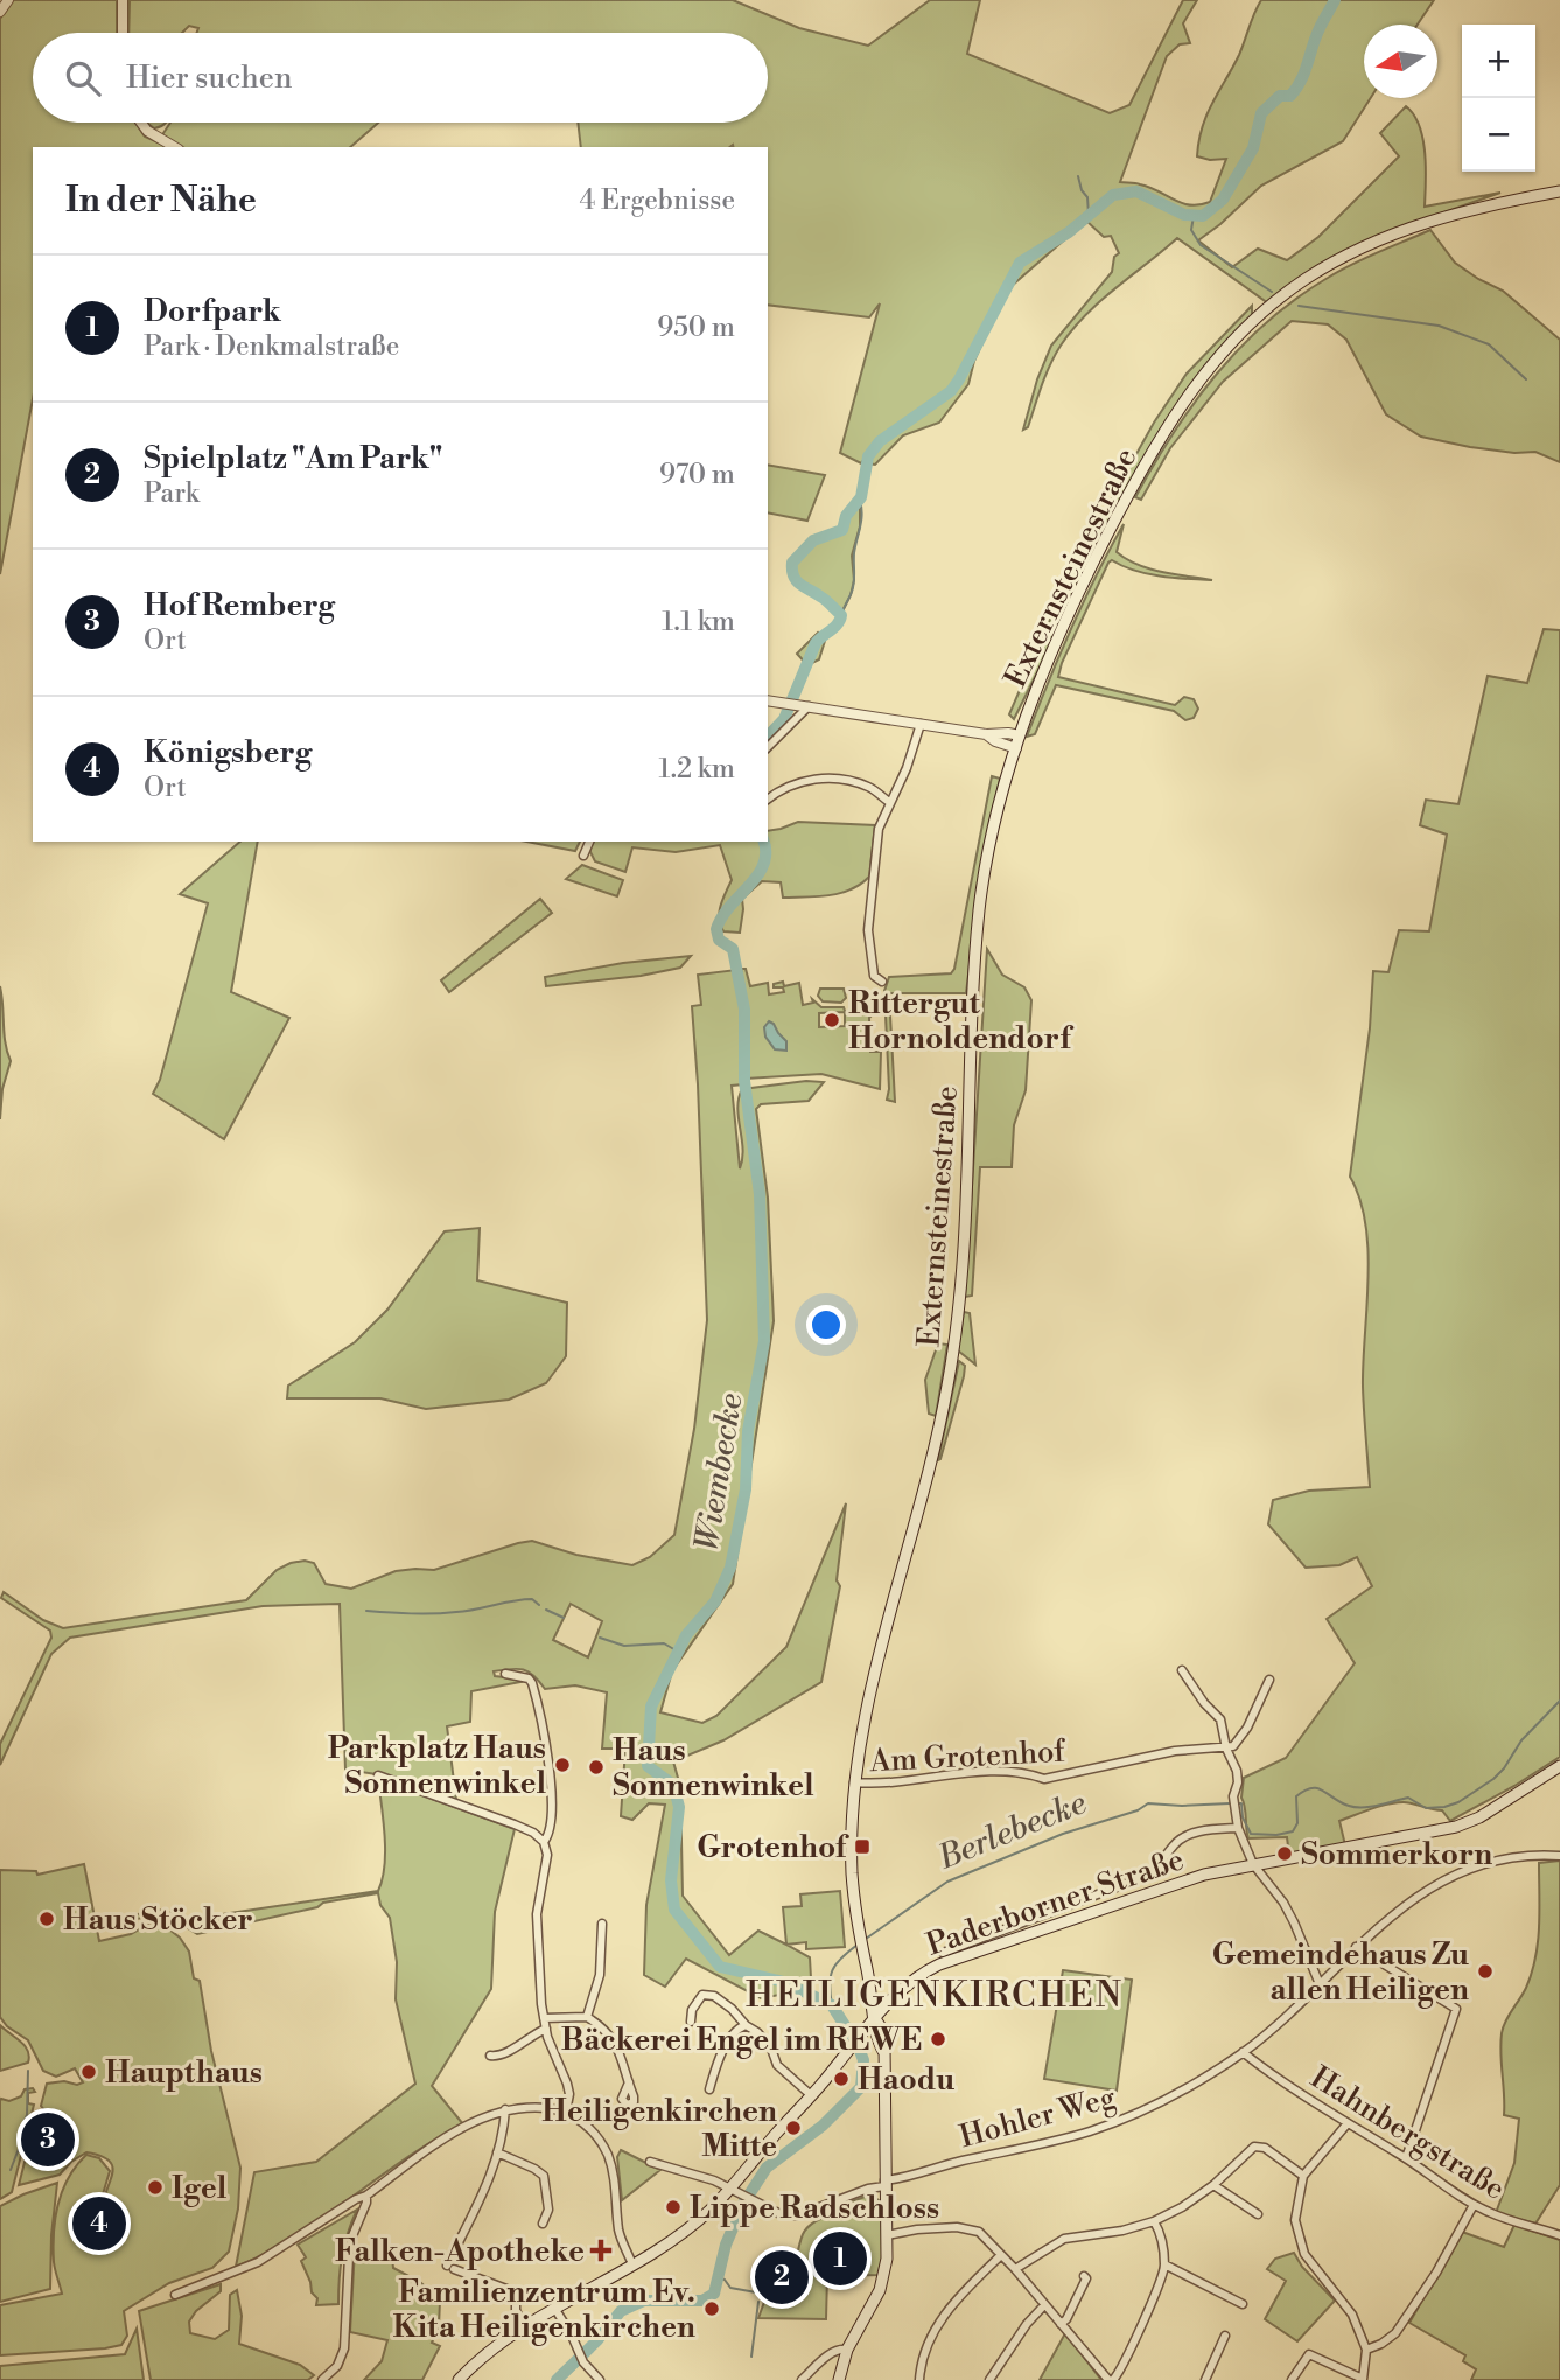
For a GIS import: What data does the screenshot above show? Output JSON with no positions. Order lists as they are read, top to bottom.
{
  "streets": {
    "main road": ["Externsteinestraße", "Paderborner Straße"],
    "street": ["Am Grotenhof", "Hohler Weg", "Hahnbergstraße"]
  },
  "crossings": [
    ["Externsteinestraße", "Am Grotenhof"],
    ["Externsteinestraße", "Paderborner Straße"],
    ["Externsteinestraße", "Hohler Weg"],
    ["Paderborner Straße", "Hohler Weg"],
    ["Hohler Weg", "Hahnbergstraße"]
  ],
  "districts": ["HEILIGENKIRCHEN"],
  "water": ["Wiembecke", "Berlebecke"],
  "places": {
    "other": [
      "Rittergut Hornoldendorf",
      "Parkplatz Haus Sonnenwinkel",
      "Haus Sonnenwinkel",
      "Sommerkorn",
      "Haus Stöcker",
      "Gemeindehaus Zu allen Heiligen",
      "Bäckerei Engel im REWE",
      "Haupthaus",
      "Haodu",
      "Heiligenkirchen Mitte",
      "Igel",
      "Lippe Radschloss",
      "Familienzentrum Ev. Kita Heiligenkirchen"
    ],
    "transit": ["Grotenhof"],
    "health": ["Falken-Apotheke"]
  },
  "north": "left",
  "page": {
    "map_buttons": ["+", "−"],
    "search": "Hier suchen",
    "heading": ["In der Nähe", "4 Ergebnisse"],
    "list": [
      {
        "mark": "1",
        "name": "Dorfpark",
        "note": "Park · Denkmalstraße",
        "value": "950 m"
      },
      {
        "mark": "2",
        "name": "Spielplatz \"Am Park\"",
        "note": "Park",
        "value": "970 m"
      },
      {
        "mark": "3",
        "name": "Hof Remberg",
        "note": "Ort",
        "value": "1.1 km"
      },
      {
        "mark": "4",
        "name": "Königsberg",
        "note": "Ort",
        "value": "1.2 km"
      }
    ],
    "pins": [
      "3",
      "4",
      "1",
      "2"
    ]
  }
}
